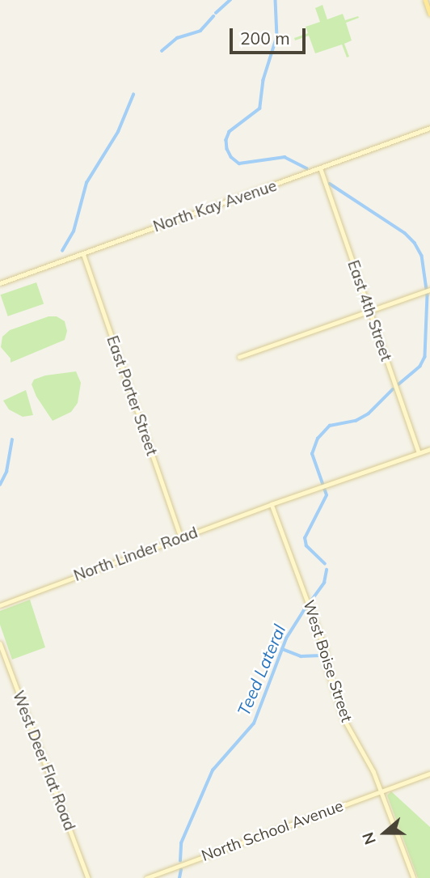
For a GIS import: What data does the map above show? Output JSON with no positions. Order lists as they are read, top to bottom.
{
  "streets": {
    "street": [
      "North Kay Avenue",
      "East 4th Street",
      "East Porter Street",
      "North Linder Road",
      "West Boise Street",
      "West Deer Flat Road",
      "North School Avenue"
    ]
  },
  "crossings": [
    ["North Kay Avenue", "East 4th Street"],
    ["North Kay Avenue", "East Porter Street"],
    ["East 4th Street", "North Linder Road"],
    ["East Porter Street", "North Linder Road"],
    ["North Linder Road", "West Boise Street"],
    ["West Boise Street", "North School Avenue"]
  ],
  "water": ["Teed Lateral"],
  "scale_bar": "200 m",
  "north": "left"
}
